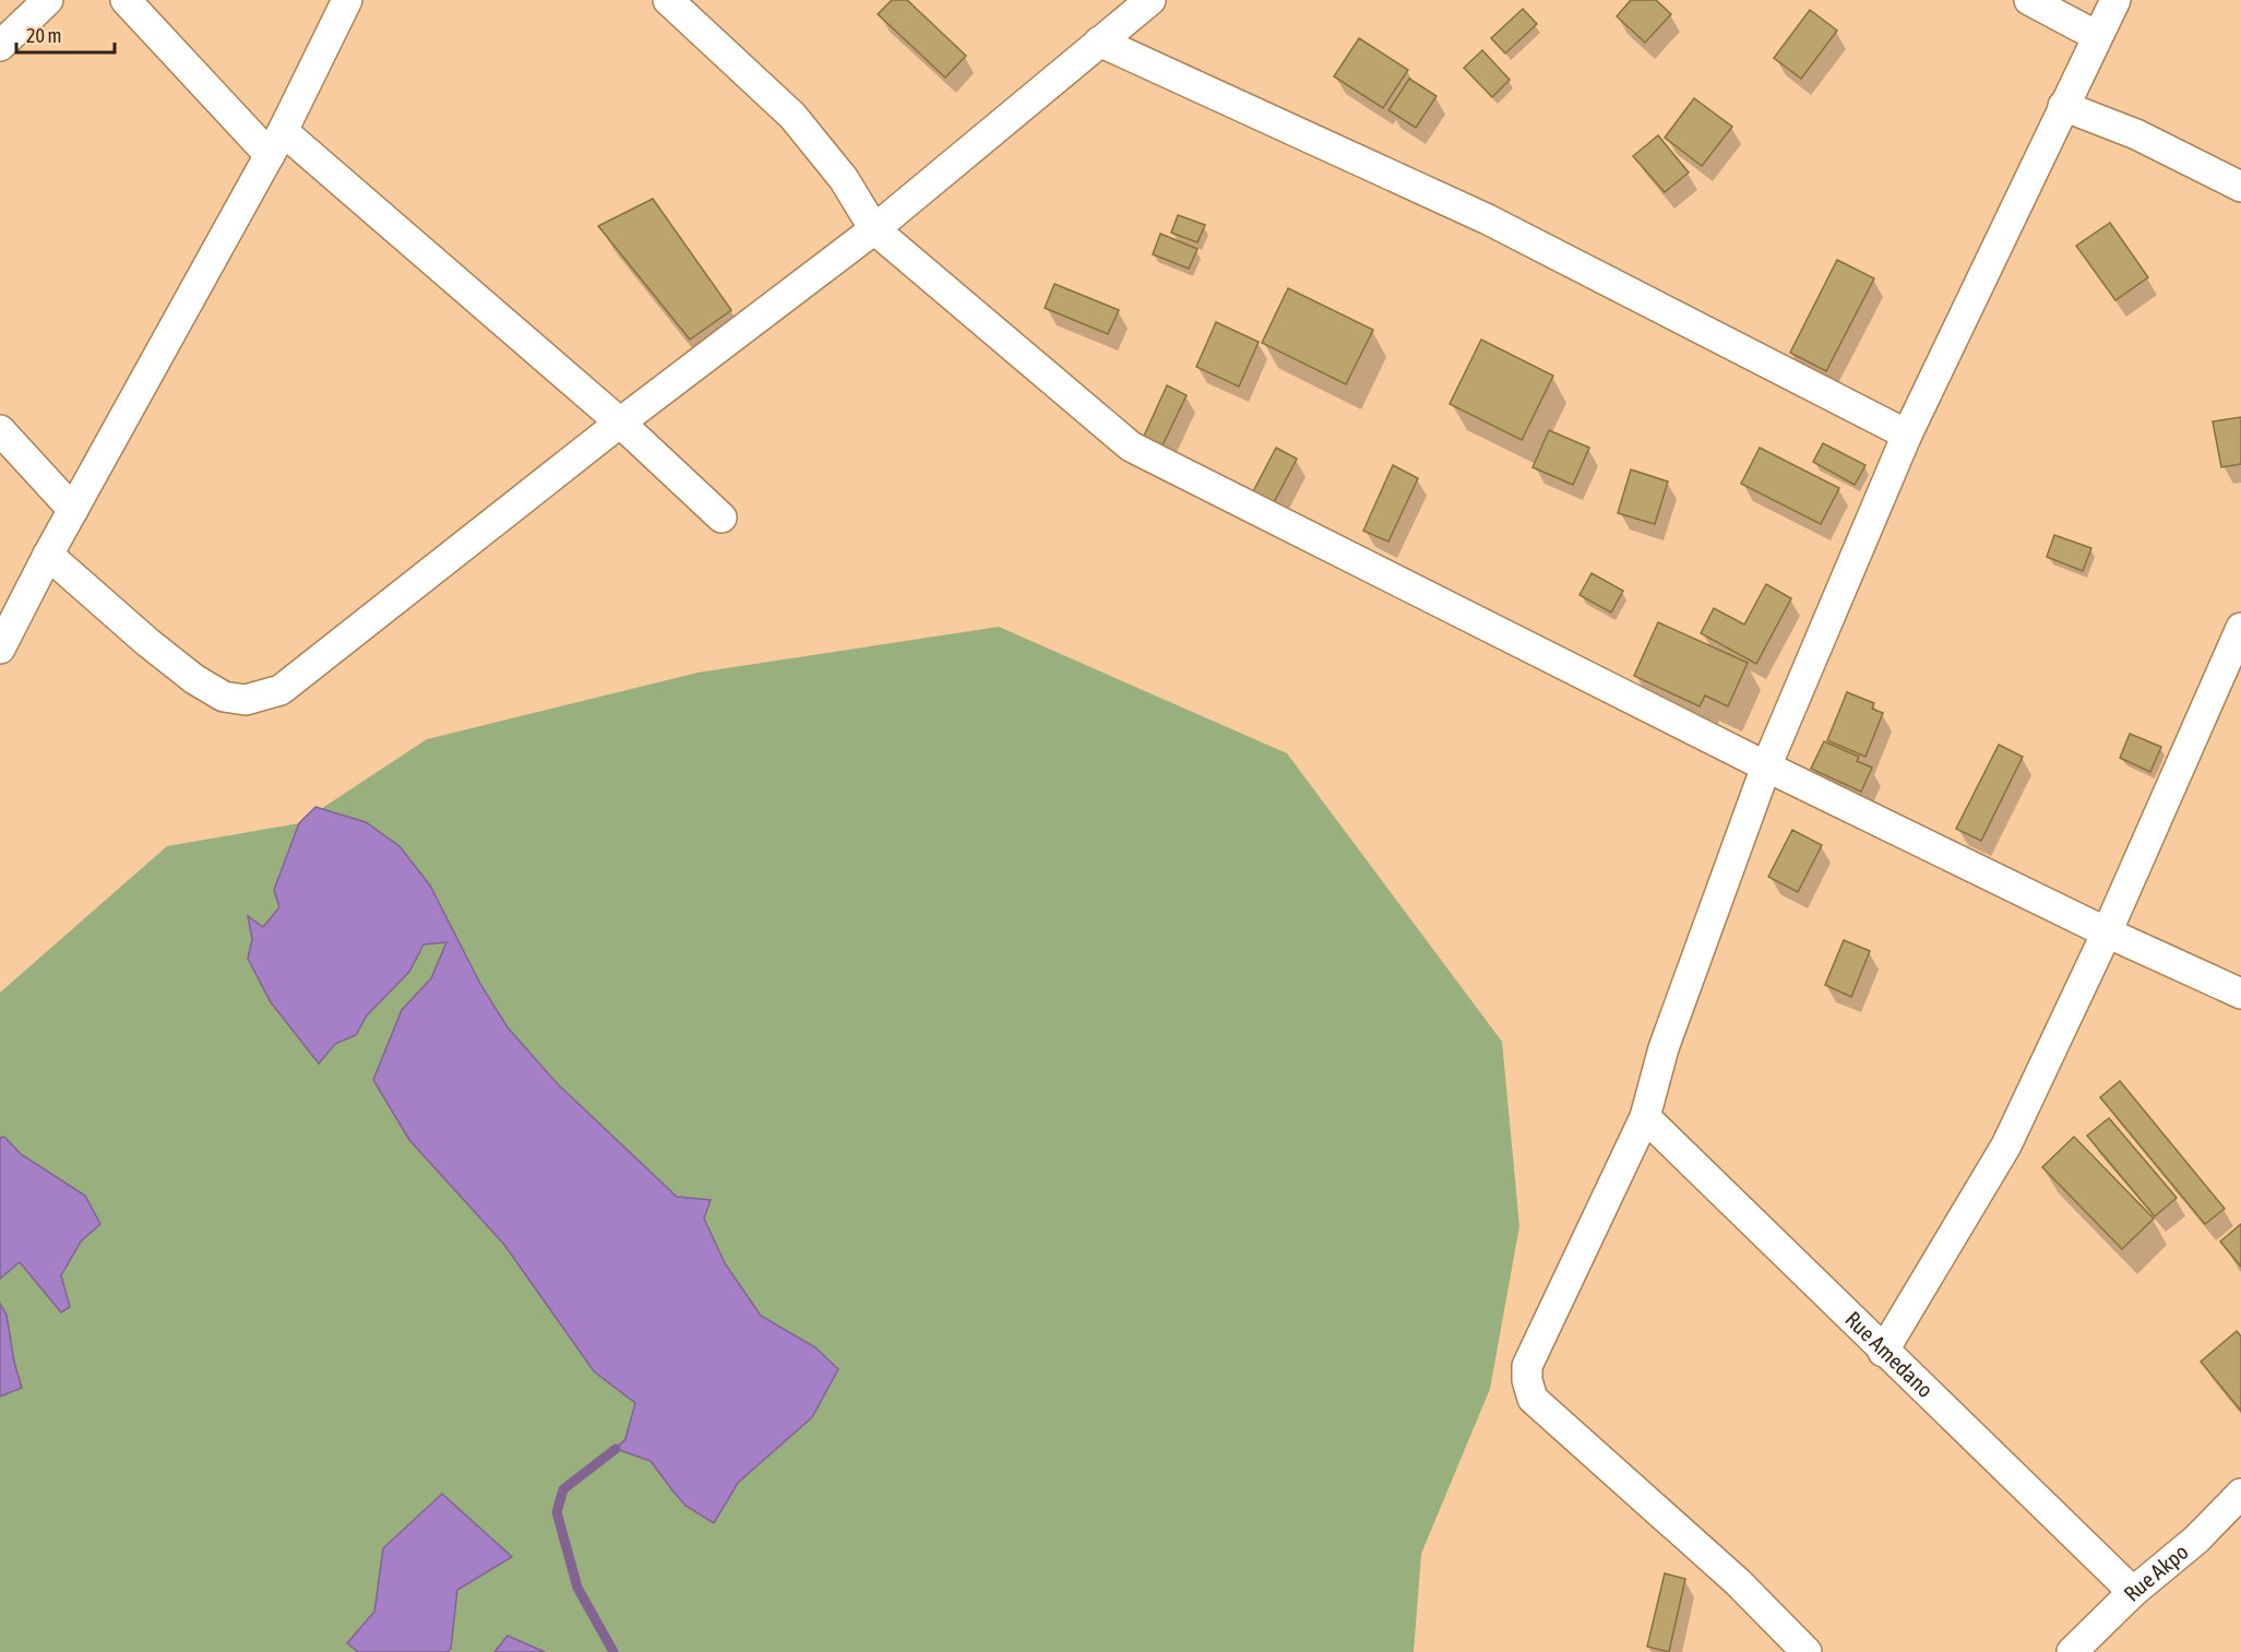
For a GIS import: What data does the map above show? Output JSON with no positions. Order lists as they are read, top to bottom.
{
  "streets": {
    "street": ["Rue Amedano", "Rue Akpo"]
  },
  "crossings": [
    ["Rue Amedano", "Rue Akpo"]
  ],
  "scale_bar": "20 m"
}
